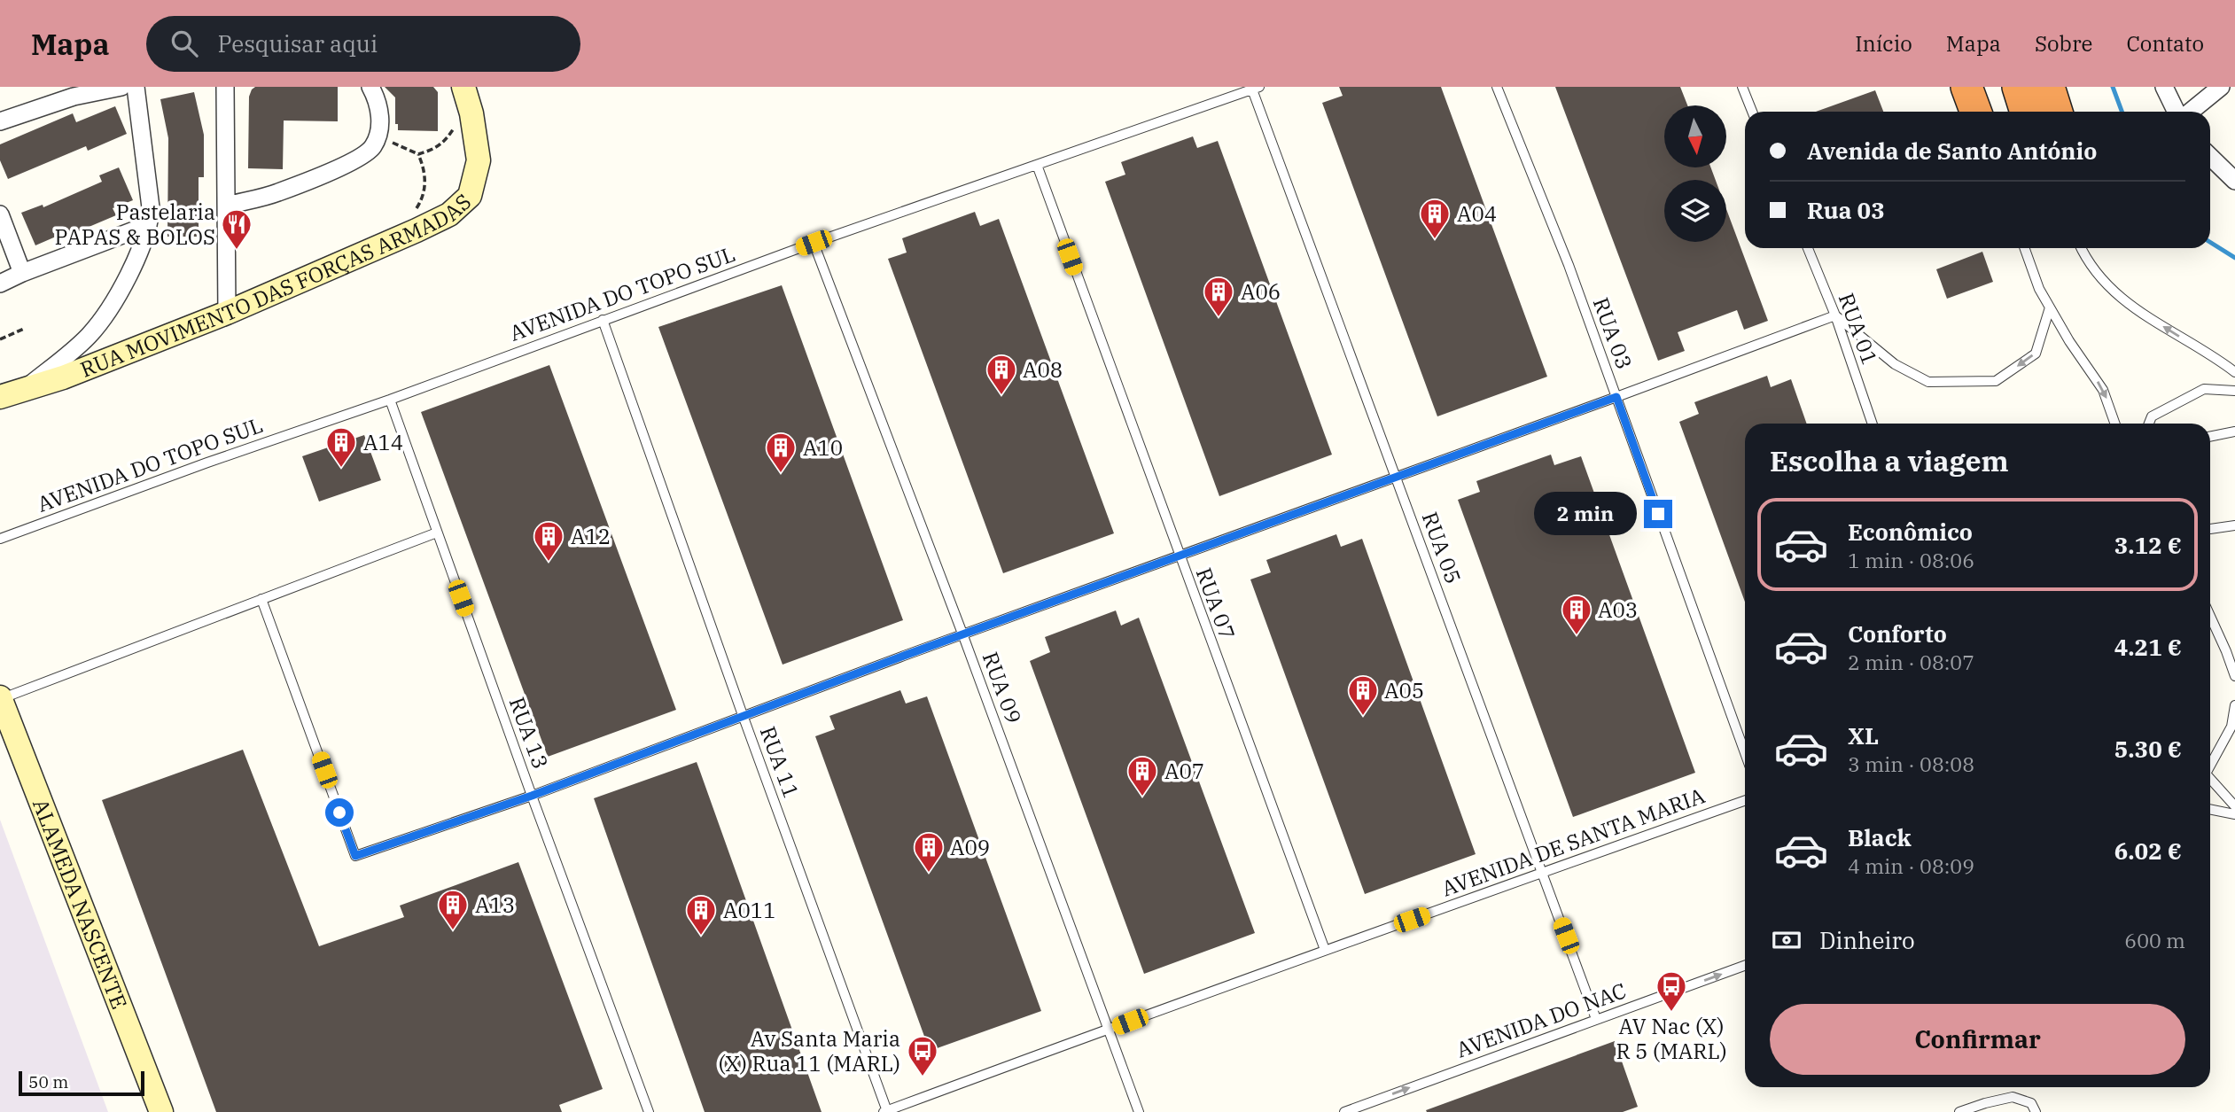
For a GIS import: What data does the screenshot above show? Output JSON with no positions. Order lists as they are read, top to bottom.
{
  "streets": {
    "street": ["RUA MOVIMENTO DAS FORÇAS ARMADAS", "ALAMEDA NASCENTE"],
    "lane": [
      "AVENIDA DO TOPO SUL",
      "RUA 01",
      "RUA 03",
      "RUA 05",
      "RUA 07",
      "RUA 09",
      "RUA 13",
      "RUA 11",
      "AVENIDA DE SANTA MARIA",
      "AVENIDA DO NAC"
    ]
  },
  "crossings": [
    ["AVENIDA DO TOPO SUL", "RUA 05"],
    ["AVENIDA DO TOPO SUL", "RUA 07"],
    ["AVENIDA DO TOPO SUL", "RUA 09"],
    ["AVENIDA DO TOPO SUL", "RUA 13"],
    ["AVENIDA DO TOPO SUL", "RUA 11"],
    ["RUA 05", "AVENIDA DE SANTA MARIA"],
    ["RUA 05", "AVENIDA DO NAC"],
    ["RUA 07", "AVENIDA DE SANTA MARIA"],
    ["RUA 09", "AVENIDA DE SANTA MARIA"],
    ["RUA 11", "AVENIDA DE SANTA MARIA"]
  ],
  "one_way": ["AVENIDA DO NAC"],
  "places": {
    "building": [
      "A04",
      "A06",
      "A08",
      "A14",
      "A10",
      "A12",
      "A03",
      "A05",
      "A07",
      "A09",
      "A13",
      "A011"
    ],
    "restaurant": ["Pastelaria PAPAS & BOLOS"],
    "bus stop": ["AV Nac (X) R 5 (MARL)", "Av Santa Maria (X) Rua 11 (MARL)"]
  },
  "scale_bar": "50 m",
  "north": "bottom",
  "page": {
    "header": "Mapa",
    "search": "Pesquisar aqui",
    "nav": [
      "Início",
      "Mapa",
      "Sobre",
      "Contato"
    ],
    "banner": ["Avenida de Santo António", "Rua 03"],
    "heading": "Escolha a viagem",
    "bubble": "2 min",
    "list": [
      {
        "name": "Econômico",
        "note": "1 min · 08:06",
        "value": "3.12 €"
      },
      {
        "name": "Conforto",
        "note": "2 min · 08:07",
        "value": "4.21 €"
      },
      {
        "name": "XL",
        "note": "3 min · 08:08",
        "value": "5.30 €"
      },
      {
        "name": "Black",
        "note": "4 min · 08:09",
        "value": "6.02 €"
      }
    ],
    "pay": ["Dinheiro", "600 m"],
    "buttons": "Confirmar",
    "scale": "50 m"
  }
}
